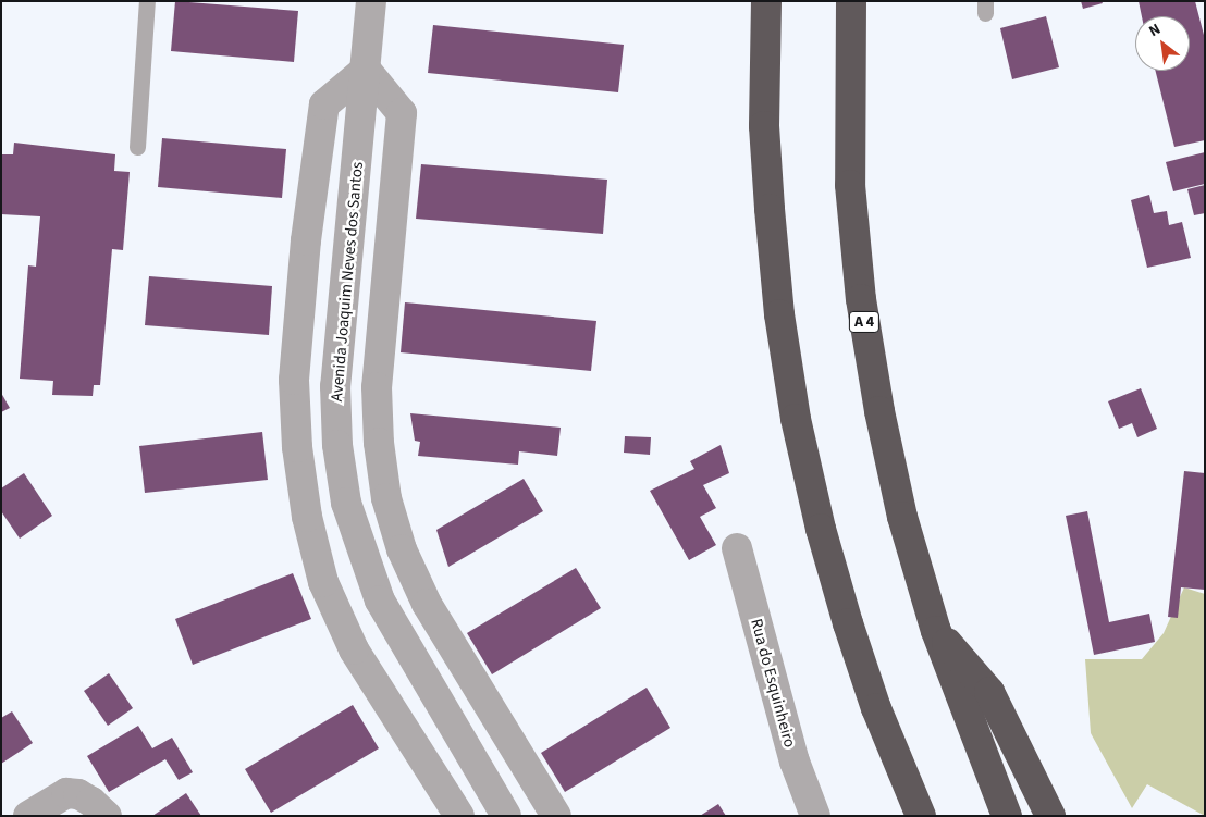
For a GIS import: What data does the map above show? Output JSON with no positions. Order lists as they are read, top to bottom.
{
  "streets": {
    "highway": ["A 4"],
    "street": ["Avenida Joaquim Neves dos Santos", "Rua do Esquinheiro"]
  },
  "north": "top left"
}
